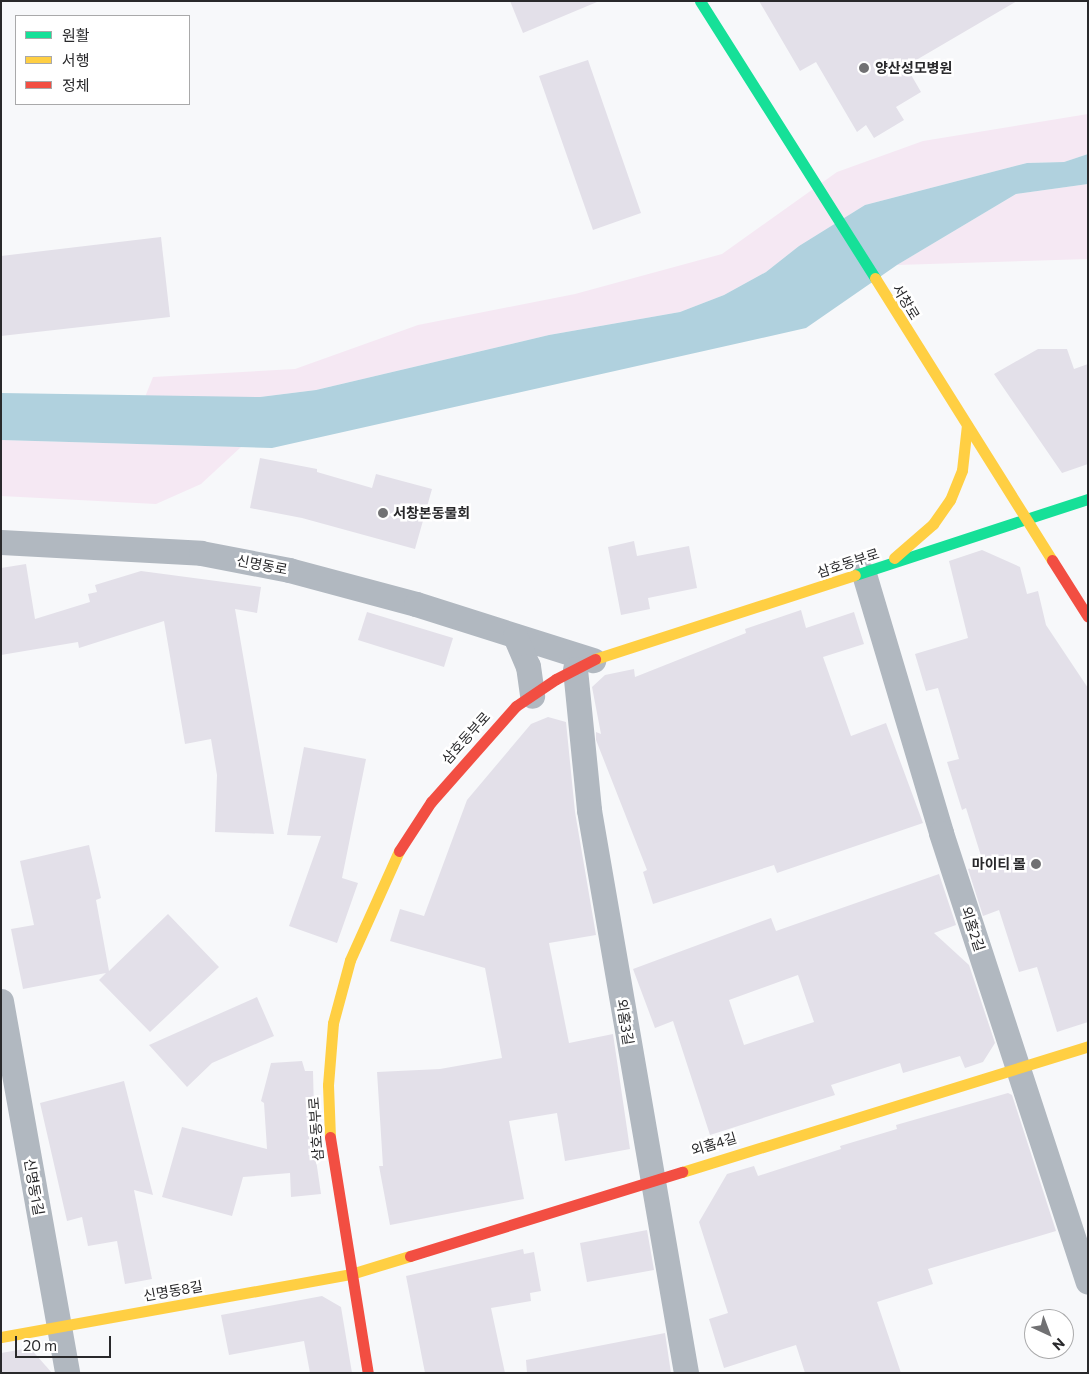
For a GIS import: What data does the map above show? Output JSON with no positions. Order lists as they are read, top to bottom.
{
  "streets": {
    "street": [
      "서창로",
      "삼호동부로",
      "신명동로",
      "외홈2길",
      "외홈3길",
      "외홈4길",
      "신명동1길",
      "신명동8길"
    ]
  },
  "crossings": [
    ["서창로", "삼호동부로"],
    ["삼호동부로", "신명동로"],
    ["삼호동부로", "외홈2길"],
    ["삼호동부로", "외홈3길"],
    ["삼호동부로", "외홈4길"],
    ["삼호동부로", "신명동8길"],
    ["신명동로", "외홈3길"],
    ["외홈2길", "외홈4길"],
    ["외홈3길", "외홈4길"],
    ["외홈4길", "신명동8길"],
    ["신명동1길", "신명동8길"]
  ],
  "places": ["양산성모병원", "서창본동물회", "마이티 볼"],
  "legend": ["원활", "서행", "정체"],
  "scale_bar": "20 m",
  "north": "bottom right"
}
